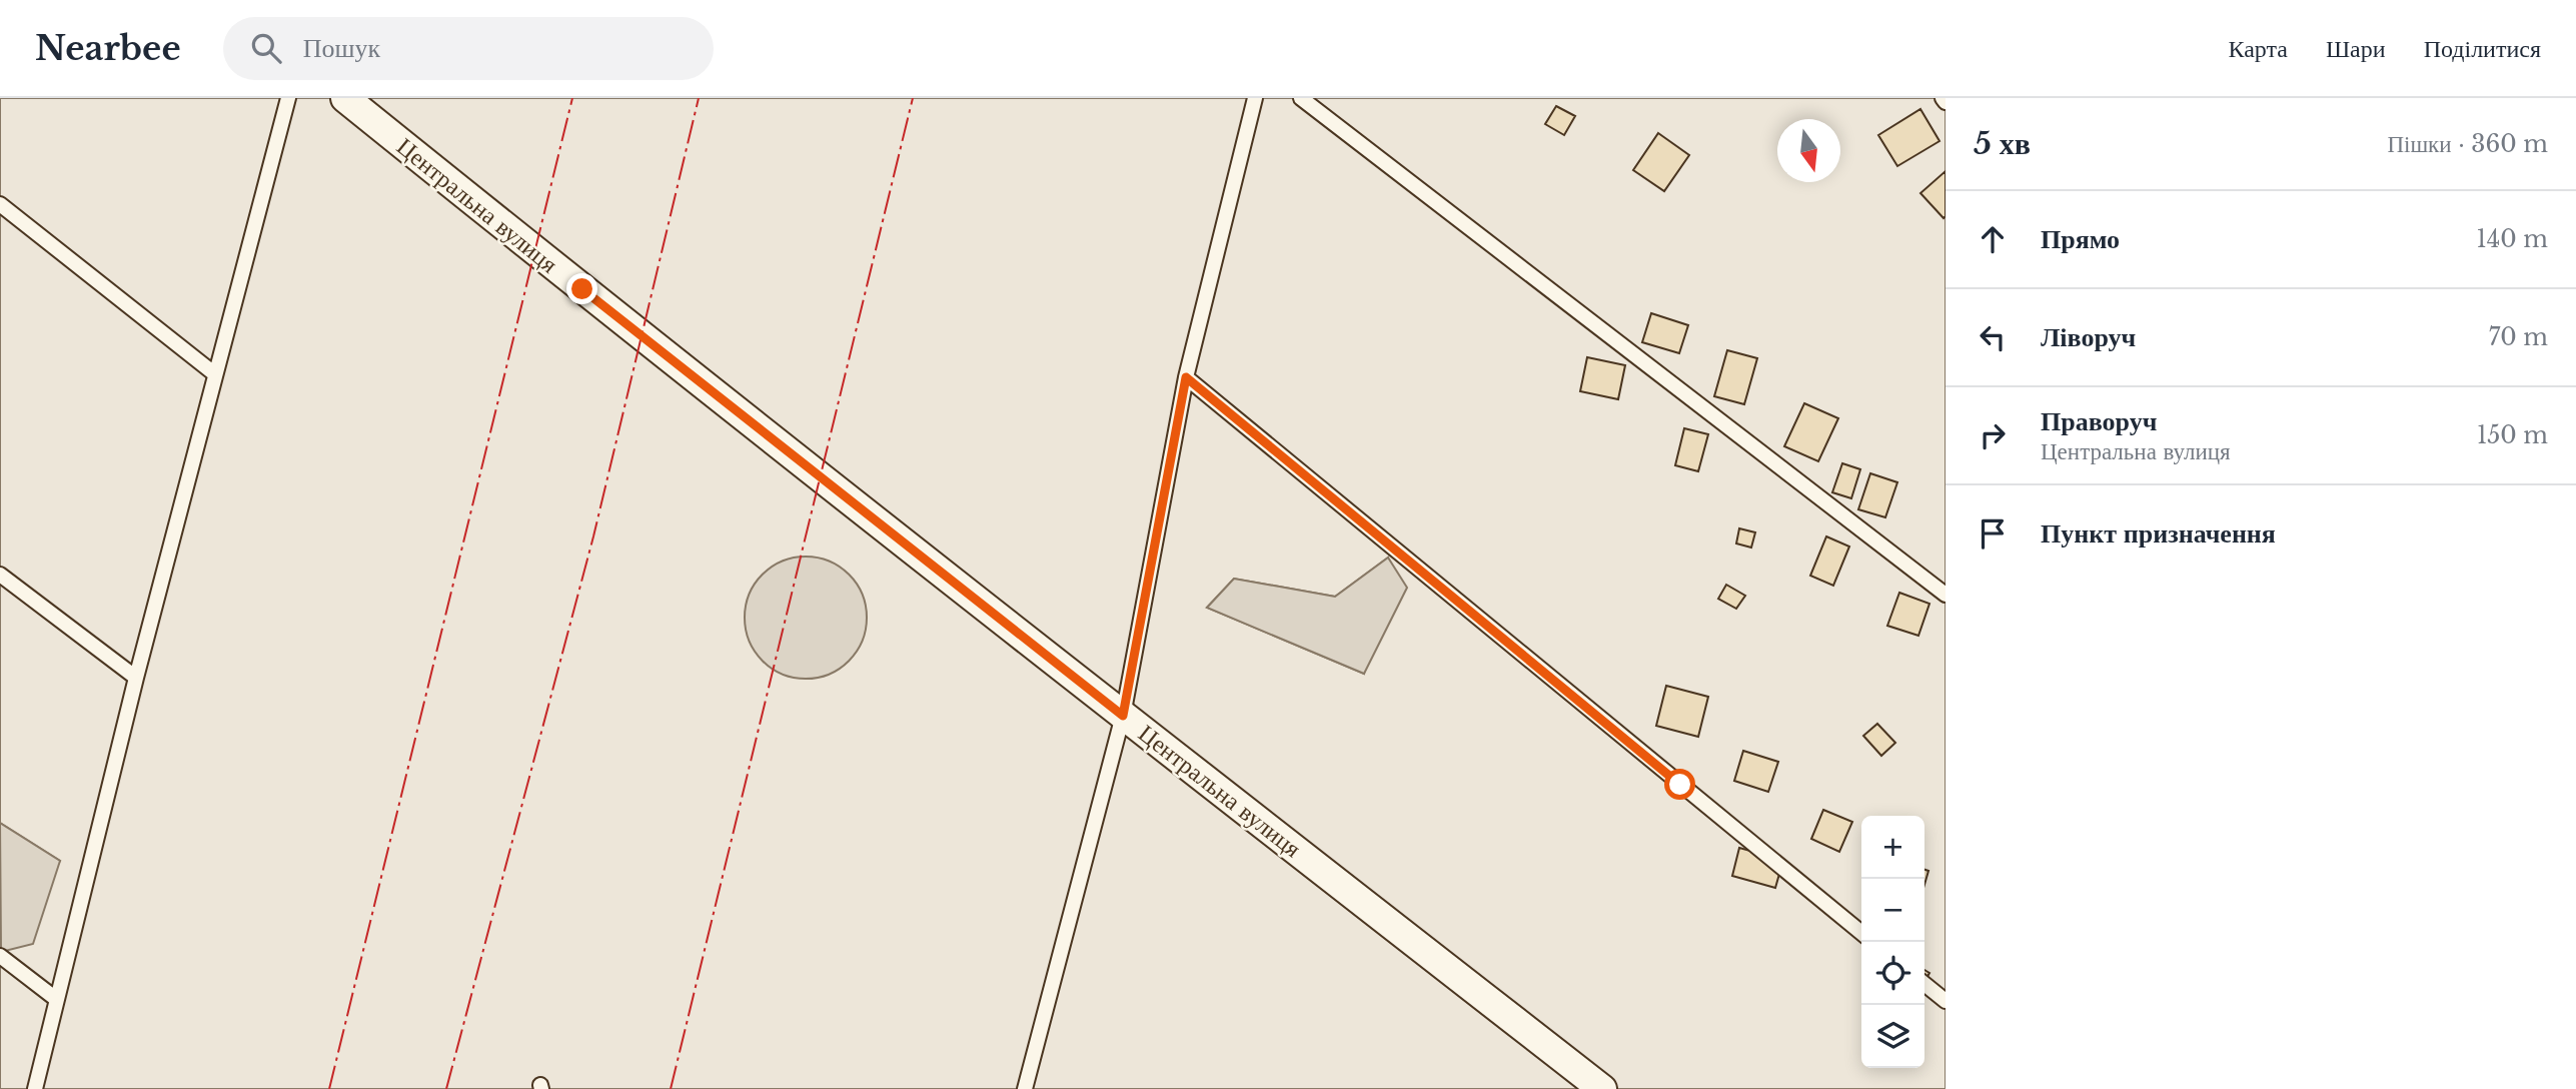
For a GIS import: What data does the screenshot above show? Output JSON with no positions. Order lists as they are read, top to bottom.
{
  "streets": {
    "street": ["Центральна вулиця"]
  },
  "north": "bottom",
  "page": {
    "header": "Nearbee",
    "search": "Пошук",
    "nav": ["Карта", "Шари", "Поділитися"],
    "heading": ["5 хв", "Пішки · 360 m"],
    "list": [
      ["Прямо", "140 m"],
      ["Ліворуч", "70 m"],
      ["Праворуч", "Центральна вулиця", "150 m"],
      "Пункт призначення"
    ],
    "map_buttons": ["+", "−"]
  }
}
